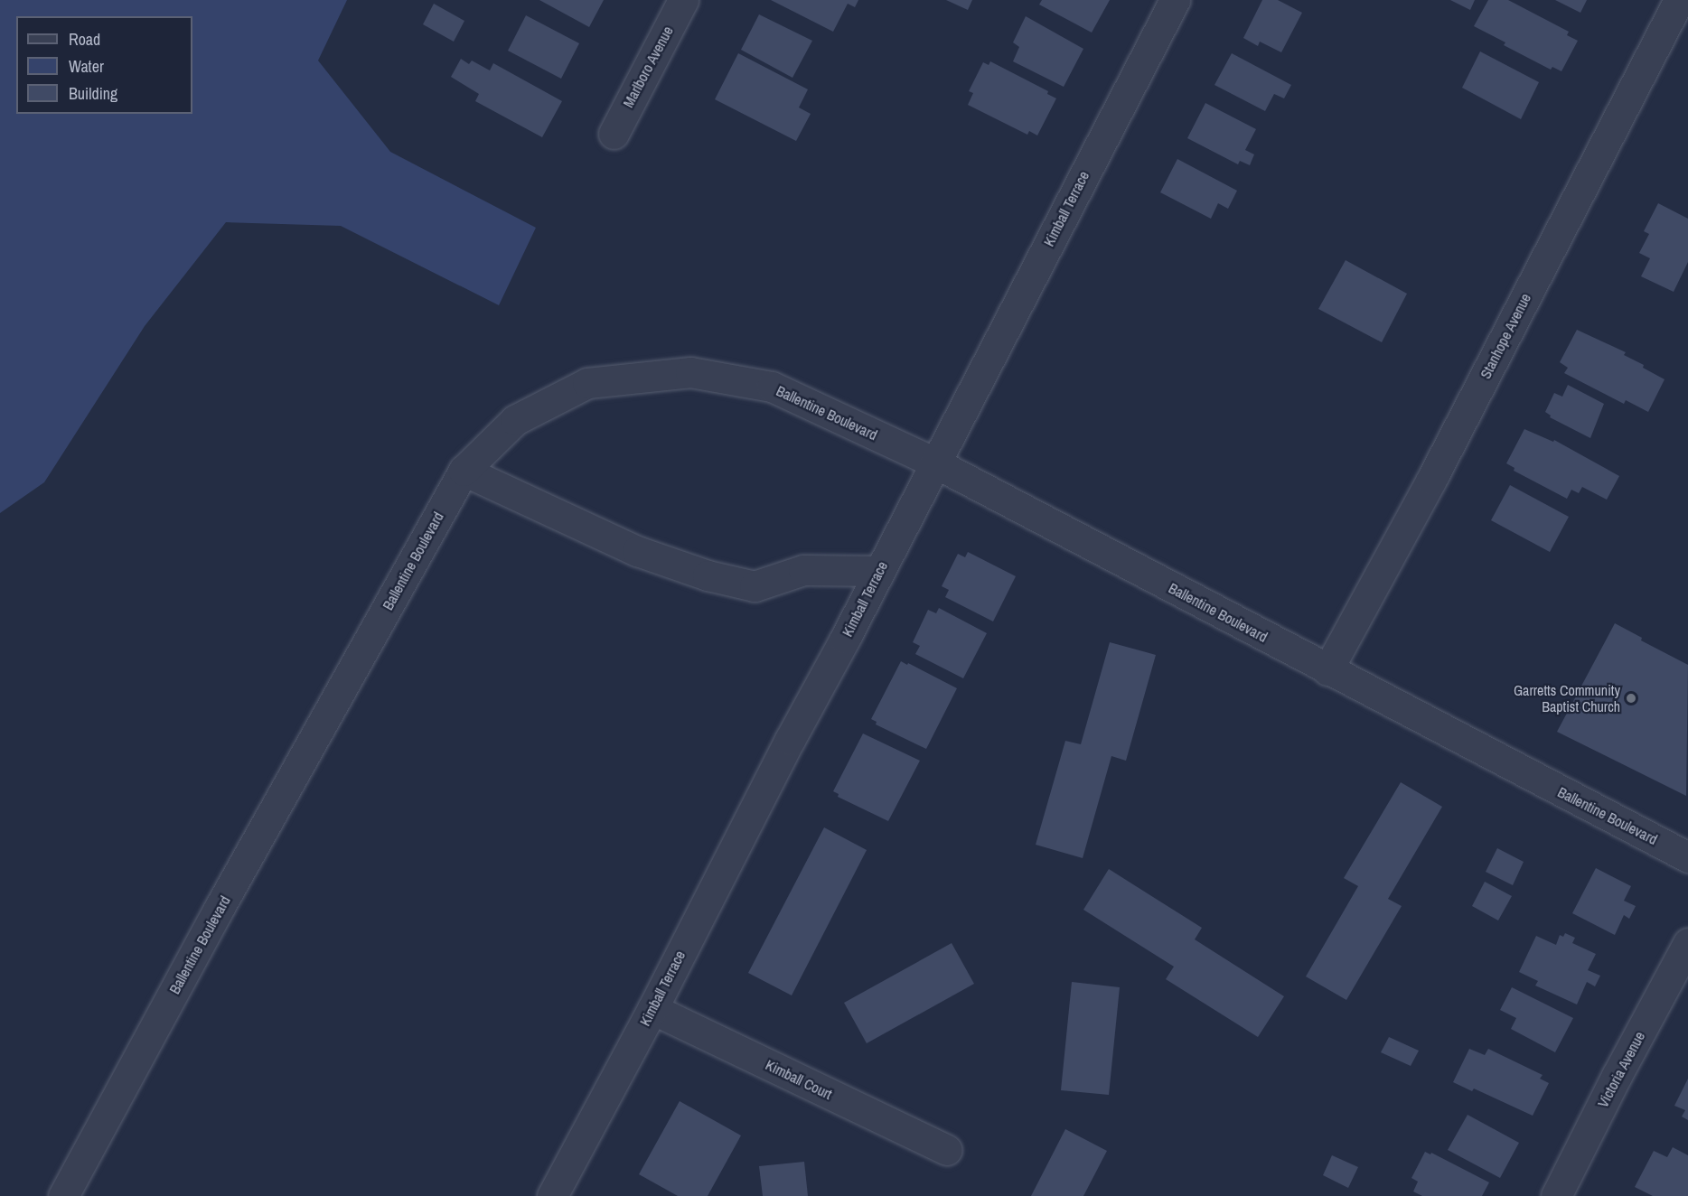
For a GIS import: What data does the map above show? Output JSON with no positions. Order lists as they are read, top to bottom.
{
  "streets": {
    "street": [
      "Marlboro Avenue",
      "Kimball Terrace",
      "Stanhope Avenue",
      "Ballentine Boulevard",
      "Victoria Avenue",
      "Kimball Court"
    ]
  },
  "crossings": [
    ["Kimball Terrace", "Ballentine Boulevard"],
    ["Kimball Terrace", "Kimball Court"],
    ["Stanhope Avenue", "Ballentine Boulevard"]
  ],
  "places": ["Garretts Community Baptist Church"],
  "legend": ["Road", "Water", "Building"]
}
